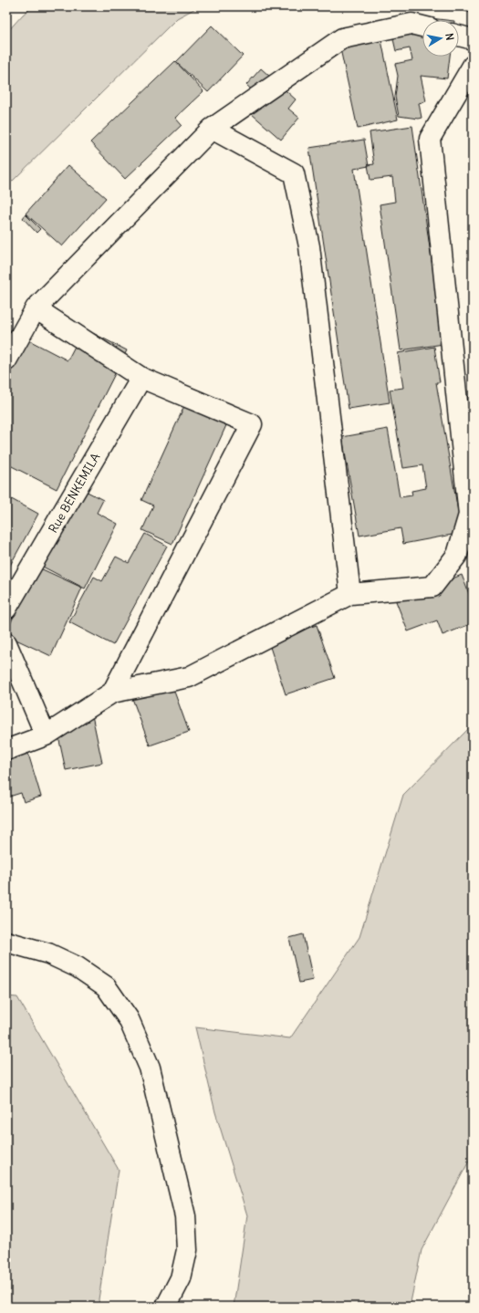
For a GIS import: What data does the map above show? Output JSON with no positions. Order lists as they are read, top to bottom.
{
  "streets": {
    "street": ["Rue BENKEMILA"]
  },
  "north": "right"
}
